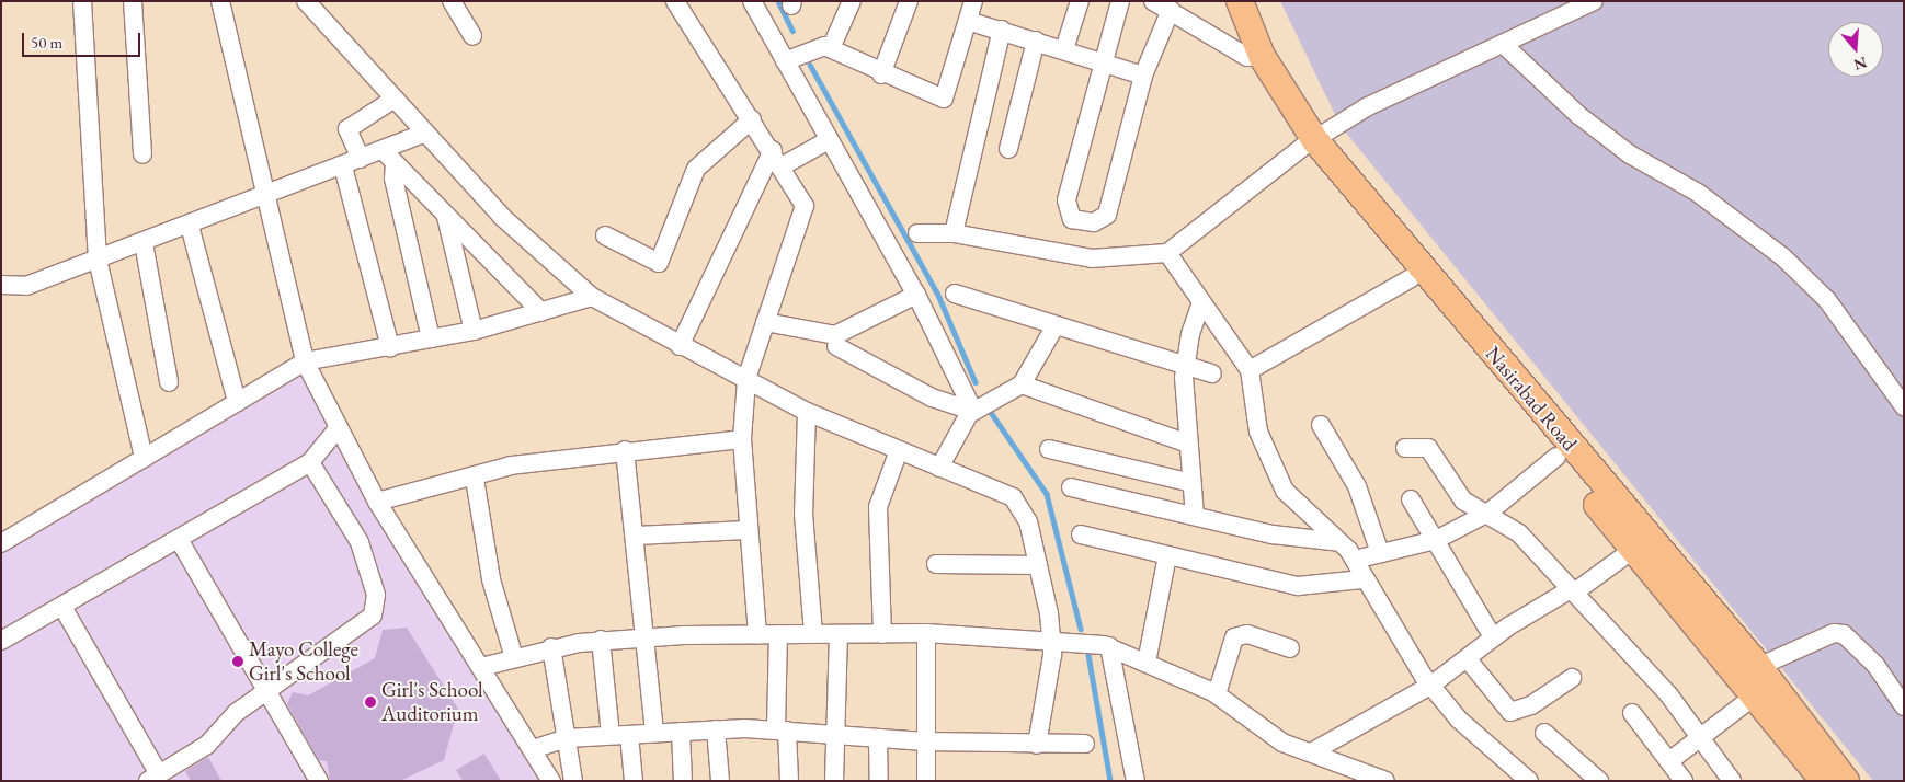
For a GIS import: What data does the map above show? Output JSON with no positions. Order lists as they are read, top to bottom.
{
  "streets": {
    "highway": ["Nasirabad Road"]
  },
  "places": ["Mayo College Girl's School", "Girl's School Auditorium"],
  "scale_bar": "50 m",
  "north": "bottom"
}
